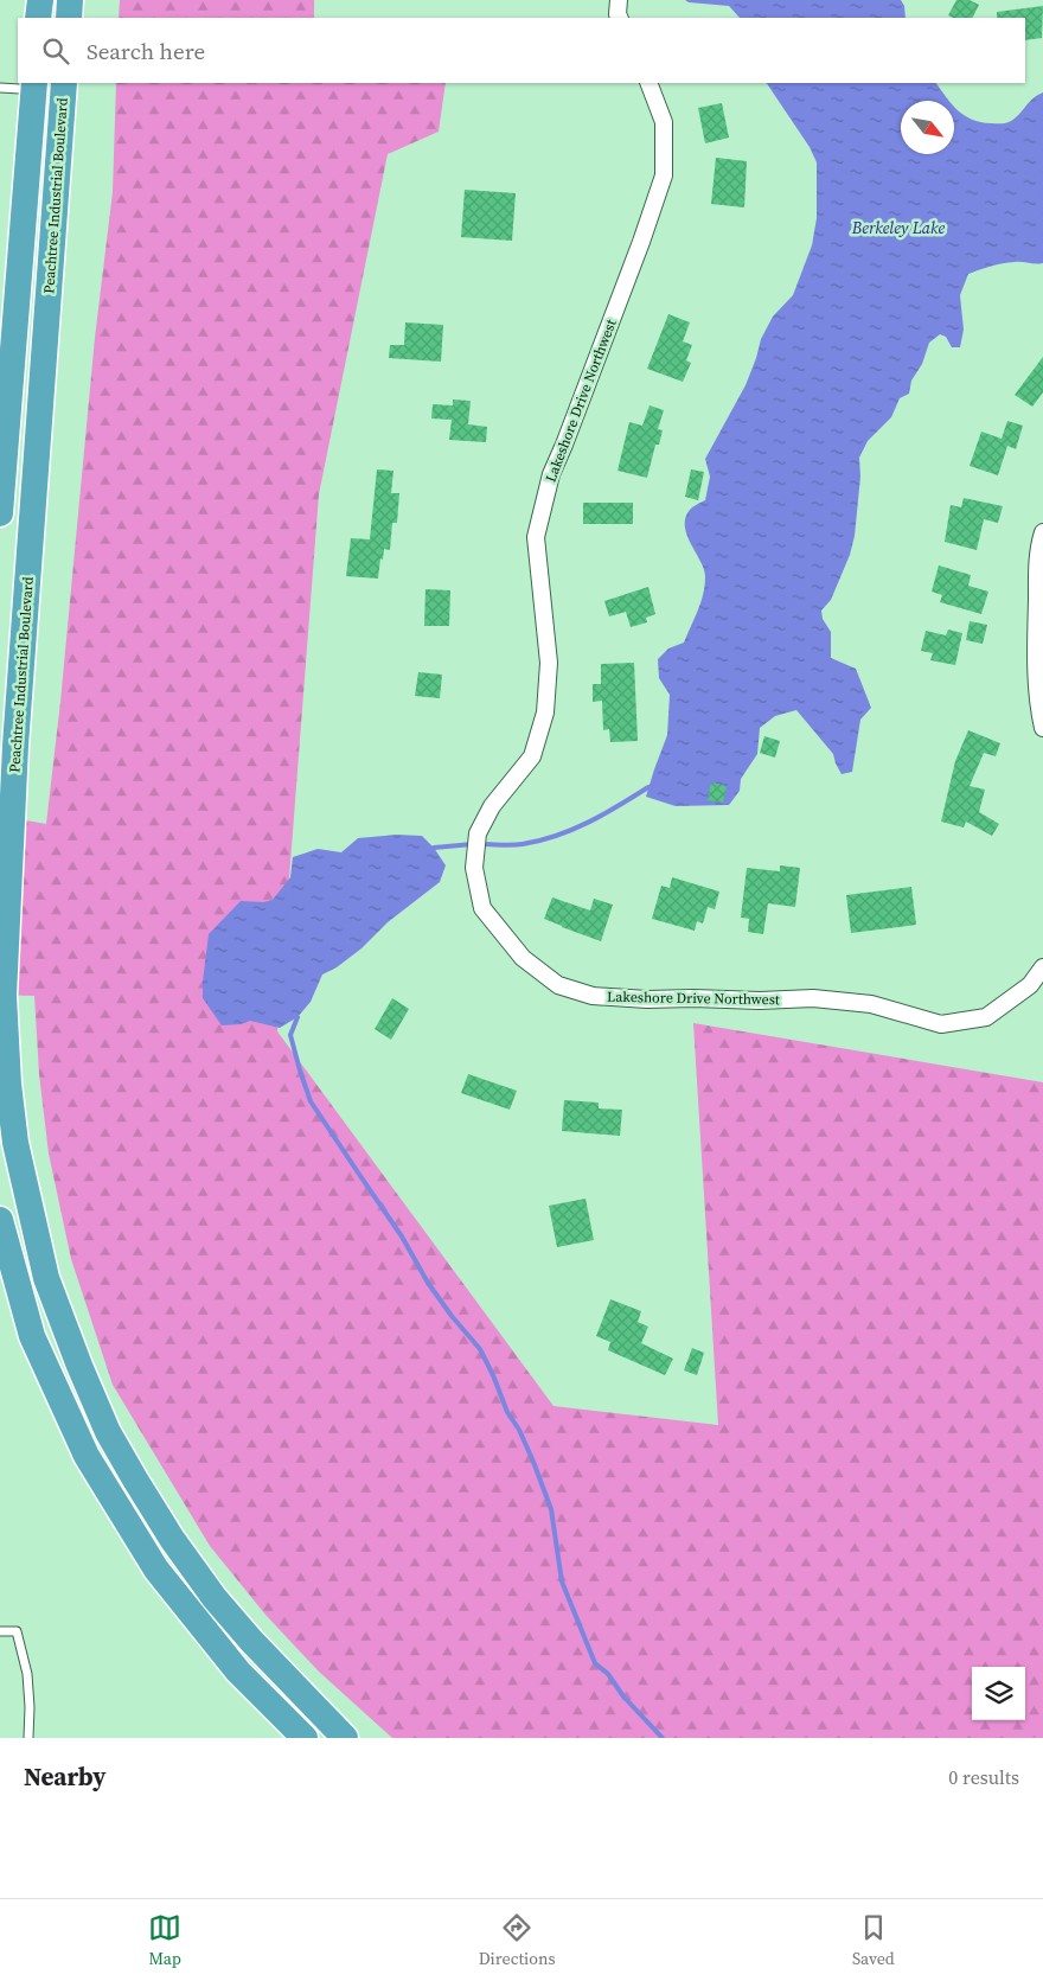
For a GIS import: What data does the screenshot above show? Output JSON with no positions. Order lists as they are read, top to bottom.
{
  "streets": {
    "highway": ["Peachtree Industrial Boulevard"],
    "street": ["Lakeshore Drive Northwest"]
  },
  "water": ["Berkeley Lake"],
  "north": "bottom right",
  "page": {
    "search": "Search here",
    "heading": ["Nearby", "0 results"],
    "nav": ["Map", "Directions", "Saved"]
  }
}
